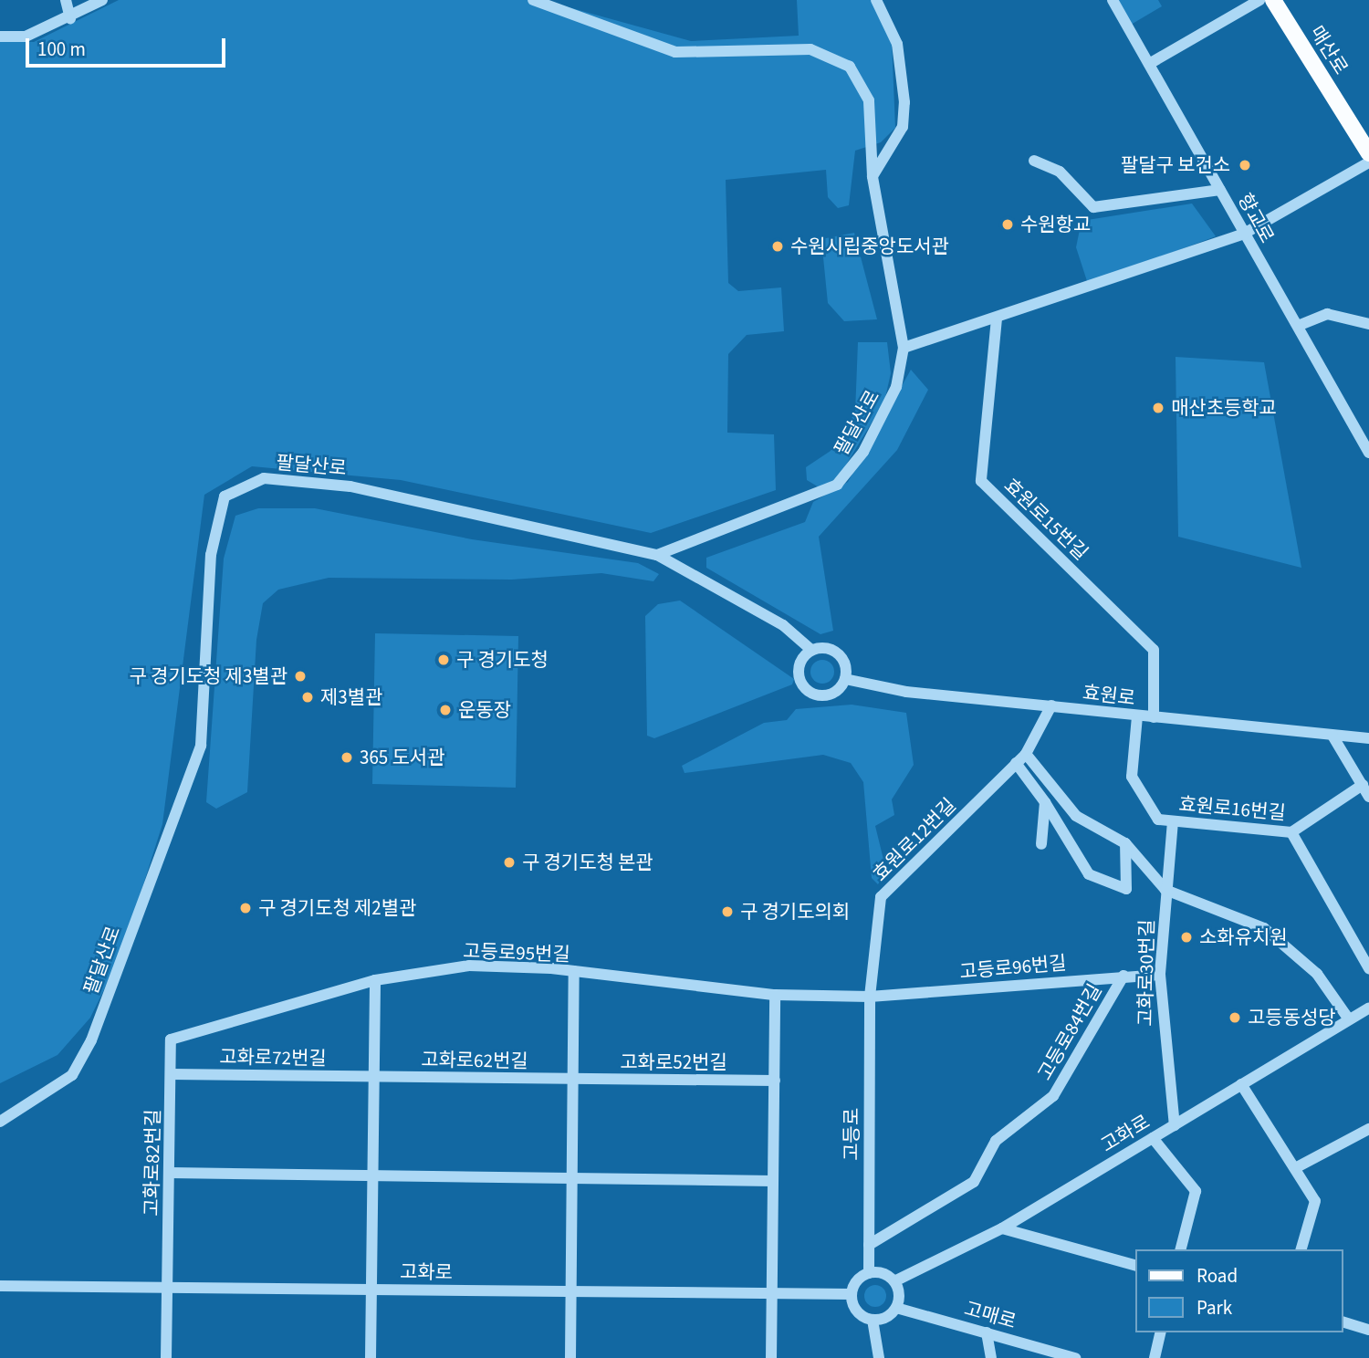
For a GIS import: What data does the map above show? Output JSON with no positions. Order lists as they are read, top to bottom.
{
  "streets": {
    "main road": ["매산로"],
    "street": [
      "향교로",
      "팔달산로",
      "효원로15번길",
      "효원로",
      "효원로16번길",
      "효원로12번길",
      "고등로95번길",
      "고등로96번길",
      "고화로30번길",
      "고등로84번길",
      "고화로72번길",
      "고화로62번길",
      "고화로52번길",
      "고화로",
      "고등로",
      "고화로82번길",
      "고매로"
    ]
  },
  "crossings": [
    ["효원로15번길", "효원로"],
    ["효원로", "효원로16번길"],
    ["효원로", "효원로12번길"],
    ["효원로16번길", "고화로30번길"],
    ["효원로12번길", "고등로95번길"],
    ["효원로12번길", "고등로96번길"],
    ["효원로12번길", "고등로"],
    ["고등로95번길", "고등로96번길"],
    ["고등로95번길", "고등로"],
    ["고등로95번길", "고화로82번길"],
    ["고등로96번길", "고화로30번길"],
    ["고등로96번길", "고등로84번길"],
    ["고등로96번길", "고등로"],
    ["고화로30번길", "고화로"],
    ["고등로84번길", "고등로"],
    ["고화로72번길", "고화로62번길"],
    ["고화로72번길", "고화로82번길"],
    ["고화로62번길", "고화로52번길"],
    ["고화로", "고등로"],
    ["고화로", "고화로82번길"],
    ["고화로", "고매로"],
    ["고등로", "고매로"]
  ],
  "places": [
    "팔달구 보건소",
    "수원항교",
    "수원시립중앙도서관",
    "매산초등학교",
    "구 경기도청",
    "구 경기도청 제3별관",
    "제3별관",
    "운동장",
    "365 도서관",
    "구 경기도청 본관",
    "구 경기도청 제2별관",
    "구 경기도의회",
    "소화유치원",
    "고등동성당"
  ],
  "legend": ["Road", "Park"],
  "scale_bar": "100 m"
}
